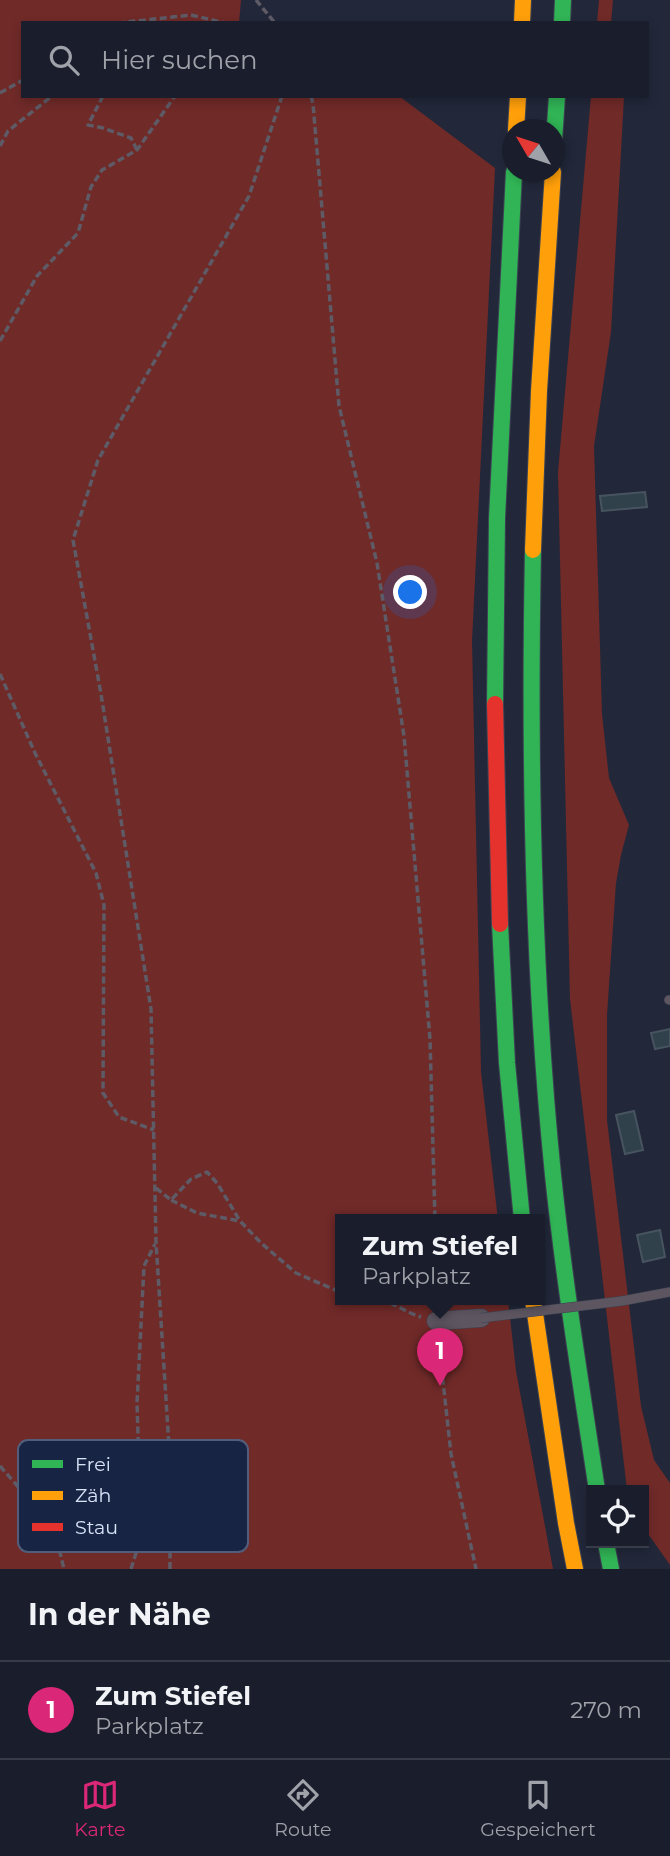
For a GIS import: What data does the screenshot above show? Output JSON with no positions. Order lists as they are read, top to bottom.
{
  "legend": ["Frei", "Zäh", "Stau"],
  "north": "top left",
  "page": {
    "search": "Hier suchen",
    "popup": ["Zum Stiefel", "Parkplatz"],
    "pins": "1",
    "heading": "In der Nähe",
    "list": [
      {
        "mark": "1",
        "name": "Zum Stiefel",
        "note": "Parkplatz",
        "value": "270 m"
      }
    ],
    "nav": ["Karte", "Route", "Gespeichert"]
  }
}
